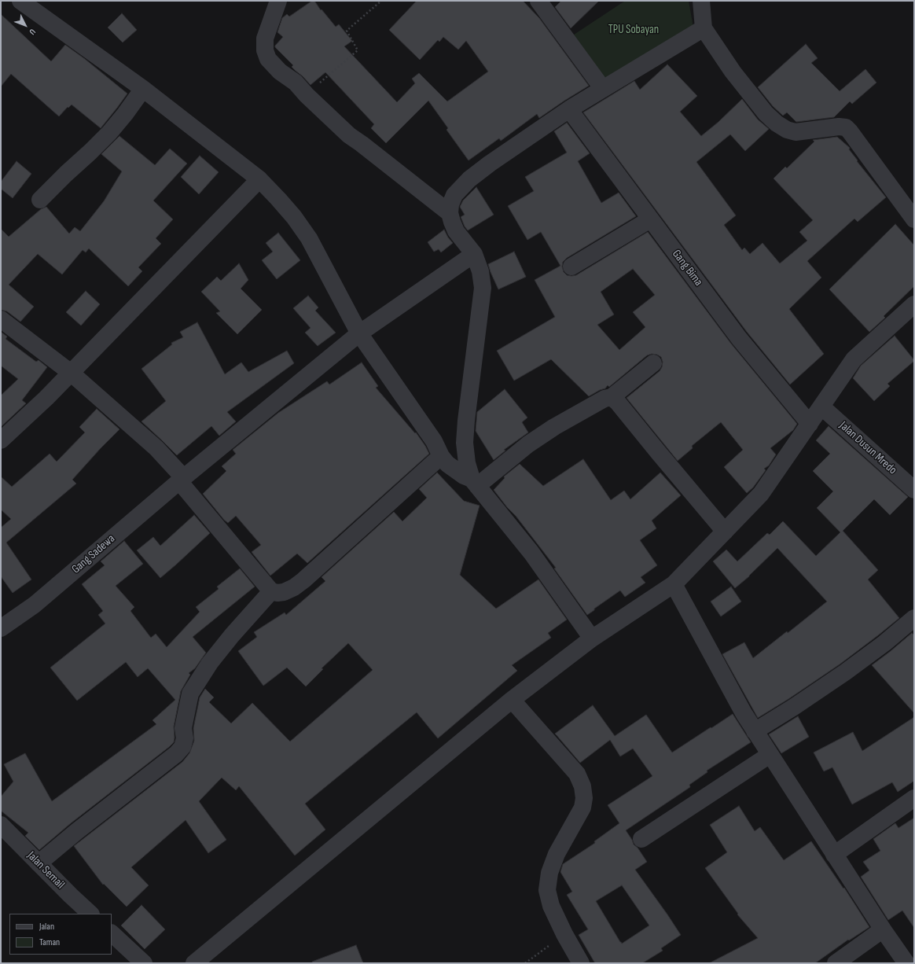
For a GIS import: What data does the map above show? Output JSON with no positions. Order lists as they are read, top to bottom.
{
  "streets": {
    "street": [
      "Gang Bima",
      "Jalan Dusun Mredo",
      "Gang Sadewa",
      "Jalan Semail"
    ]
  },
  "parks": ["TPU Sobayan"],
  "legend": ["Jalan", "Taman"],
  "north": "bottom right"
}
